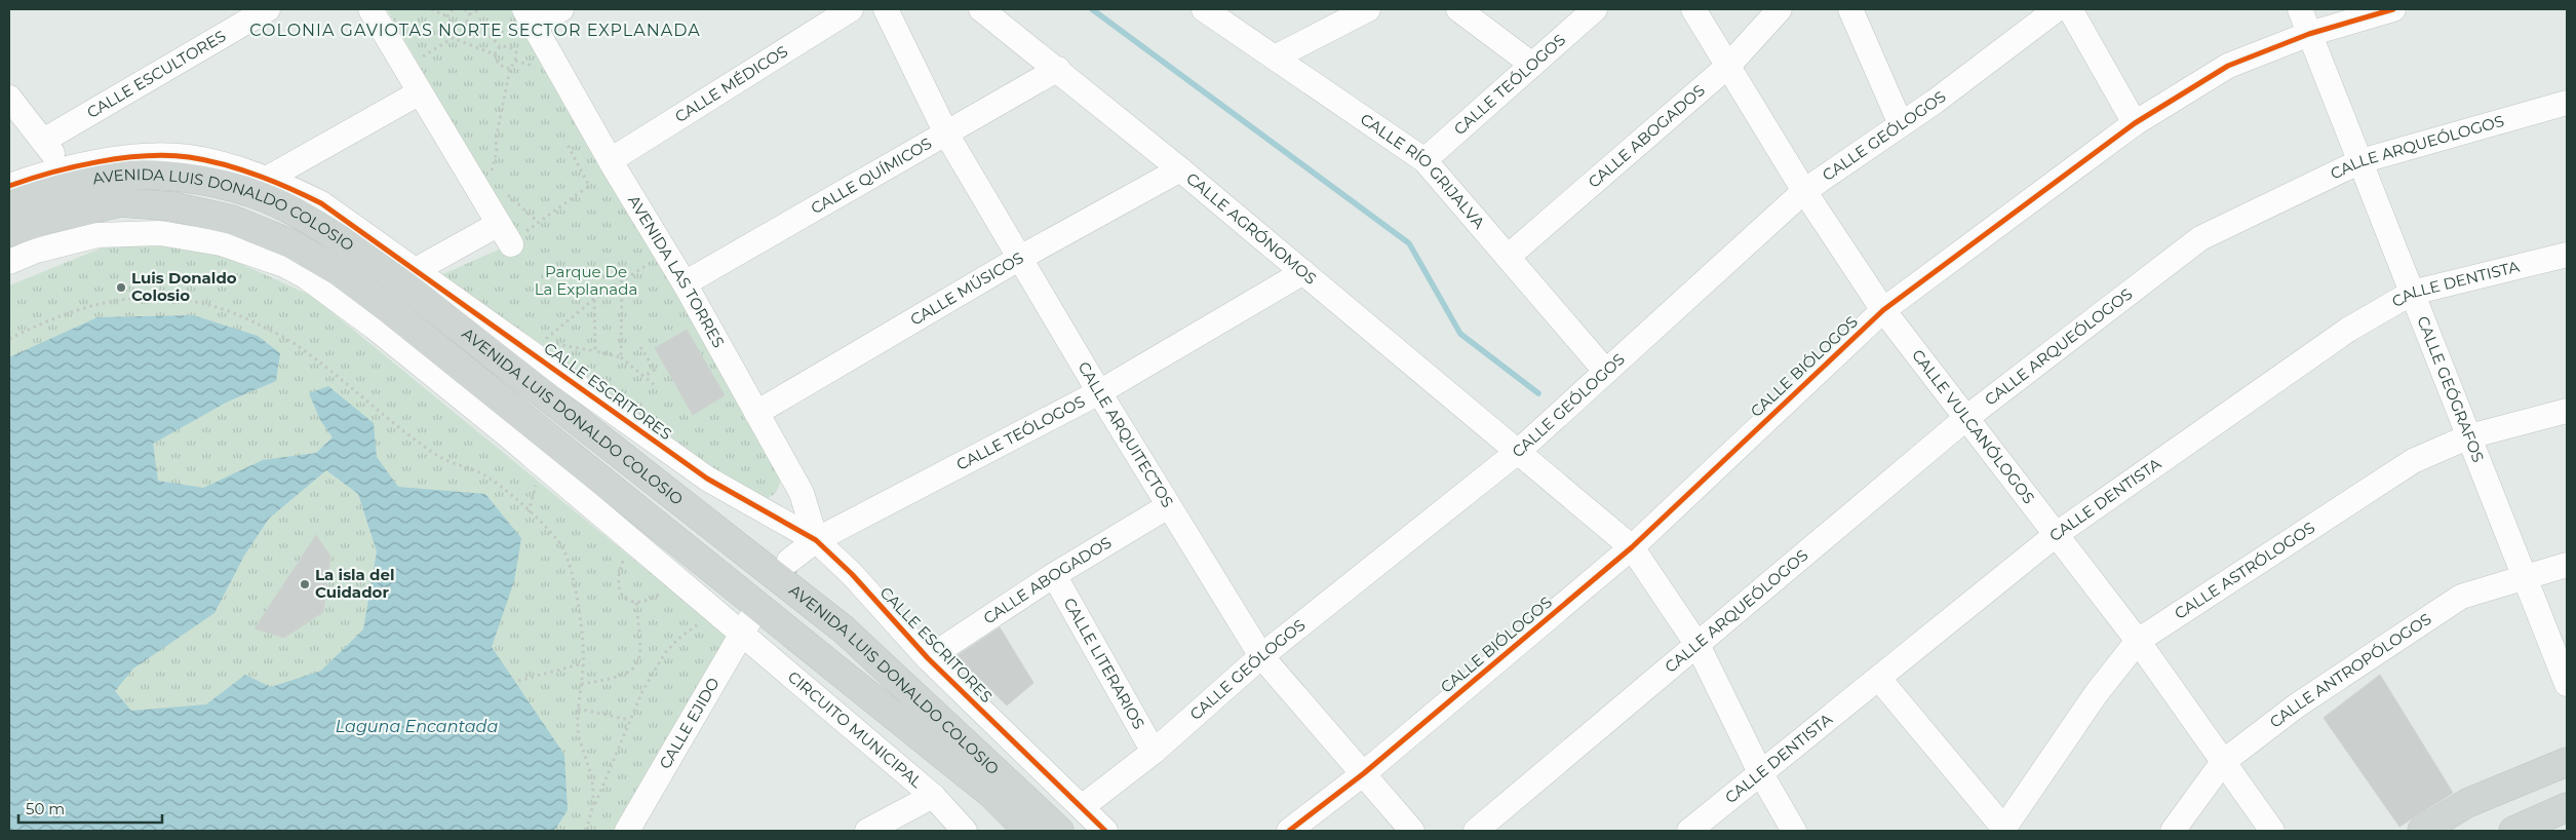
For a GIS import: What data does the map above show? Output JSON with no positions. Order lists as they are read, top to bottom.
{
  "streets": {
    "main road": ["AVENIDA LUIS DONALDO COLOSIO"],
    "street": [
      "CALLE ESCULTORES",
      "CALLE MÉDICOS",
      "CALLE TEÓLOGOS",
      "CALLE ABOGADOS",
      "CALLE GEÓLOGOS",
      "CALLE ARQUEÓLOGOS",
      "CALLE RÍO GRIJALVA",
      "CALLE QUÍMICOS",
      "CALLE AGRÓNOMOS",
      "AVENIDA LAS TORRES",
      "CALLE DENTISTA",
      "CALLE MÚSICOS",
      "CALLE BIÓLOGOS",
      "CALLE GEÓGRAFOS",
      "CALLE ESCRITORES",
      "CALLE VULCANÓLOGOS",
      "CALLE ARQUITECTOS",
      "CALLE ASTRÓLOGOS",
      "CALLE LITERARIOS",
      "CALLE ANTROPÓLOGOS",
      "CALLE EJIDO",
      "CIRCUITO MUNICIPAL"
    ]
  },
  "crossings": [
    ["CALLE MÉDICOS", "AVENIDA LAS TORRES"],
    ["CALLE TEÓLOGOS", "CALLE RÍO GRIJALVA"],
    ["CALLE TEÓLOGOS", "CALLE AGRÓNOMOS"],
    ["CALLE TEÓLOGOS", "AVENIDA LAS TORRES"],
    ["CALLE TEÓLOGOS", "CALLE ESCRITORES"],
    ["CALLE TEÓLOGOS", "CALLE ARQUITECTOS"],
    ["CALLE ABOGADOS", "CALLE RÍO GRIJALVA"],
    ["CALLE ABOGADOS", "CALLE ESCRITORES"],
    ["CALLE ABOGADOS", "CALLE VULCANÓLOGOS"],
    ["CALLE ABOGADOS", "CALLE ARQUITECTOS"],
    ["CALLE ABOGADOS", "CALLE LITERARIOS"],
    ["CALLE GEÓLOGOS", "CALLE RÍO GRIJALVA"],
    ["CALLE GEÓLOGOS", "CALLE AGRÓNOMOS"],
    ["CALLE GEÓLOGOS", "CALLE ESCRITORES"],
    ["CALLE GEÓLOGOS", "CALLE VULCANÓLOGOS"],
    ["CALLE GEÓLOGOS", "CALLE ARQUITECTOS"],
    ["CALLE GEÓLOGOS", "CALLE LITERARIOS"],
    ["CALLE ARQUEÓLOGOS", "CALLE AGRÓNOMOS"],
    ["CALLE ARQUEÓLOGOS", "CALLE GEÓGRAFOS"],
    ["CALLE ARQUEÓLOGOS", "CALLE VULCANÓLOGOS"],
    ["CALLE QUÍMICOS", "CALLE AGRÓNOMOS"],
    ["CALLE QUÍMICOS", "AVENIDA LAS TORRES"],
    ["CALLE QUÍMICOS", "CALLE ARQUITECTOS"],
    ["AVENIDA LUIS DONALDO COLOSIO", "CALLE EJIDO"],
    ["AVENIDA LUIS DONALDO COLOSIO", "CIRCUITO MUNICIPAL"],
    ["CALLE AGRÓNOMOS", "CALLE MÚSICOS"],
    ["CALLE AGRÓNOMOS", "CALLE BIÓLOGOS"],
    ["AVENIDA LAS TORRES", "CALLE MÚSICOS"],
    ["AVENIDA LAS TORRES", "CALLE ESCRITORES"],
    ["CALLE DENTISTA", "CALLE GEÓGRAFOS"],
    ["CALLE DENTISTA", "CALLE VULCANÓLOGOS"],
    ["CALLE MÚSICOS", "CALLE ARQUITECTOS"],
    ["CALLE BIÓLOGOS", "CALLE GEÓGRAFOS"],
    ["CALLE BIÓLOGOS", "CALLE VULCANÓLOGOS"],
    ["CALLE BIÓLOGOS", "CALLE ARQUITECTOS"],
    ["CALLE GEÓGRAFOS", "CALLE ASTRÓLOGOS"],
    ["CALLE GEÓGRAFOS", "CALLE ANTROPÓLOGOS"],
    ["CALLE VULCANÓLOGOS", "CALLE ASTRÓLOGOS"],
    ["CALLE VULCANÓLOGOS", "CALLE ANTROPÓLOGOS"],
    ["CALLE EJIDO", "CIRCUITO MUNICIPAL"]
  ],
  "districts": ["COLONIA GAVIOTAS NORTE SECTOR EXPLANADA"],
  "water": ["Laguna Encantada"],
  "parks": ["Parque De La Explanada"],
  "places": ["Luis Donaldo Colosio", "La isla del Cuidador"],
  "scale_bar": "50 m"
}
